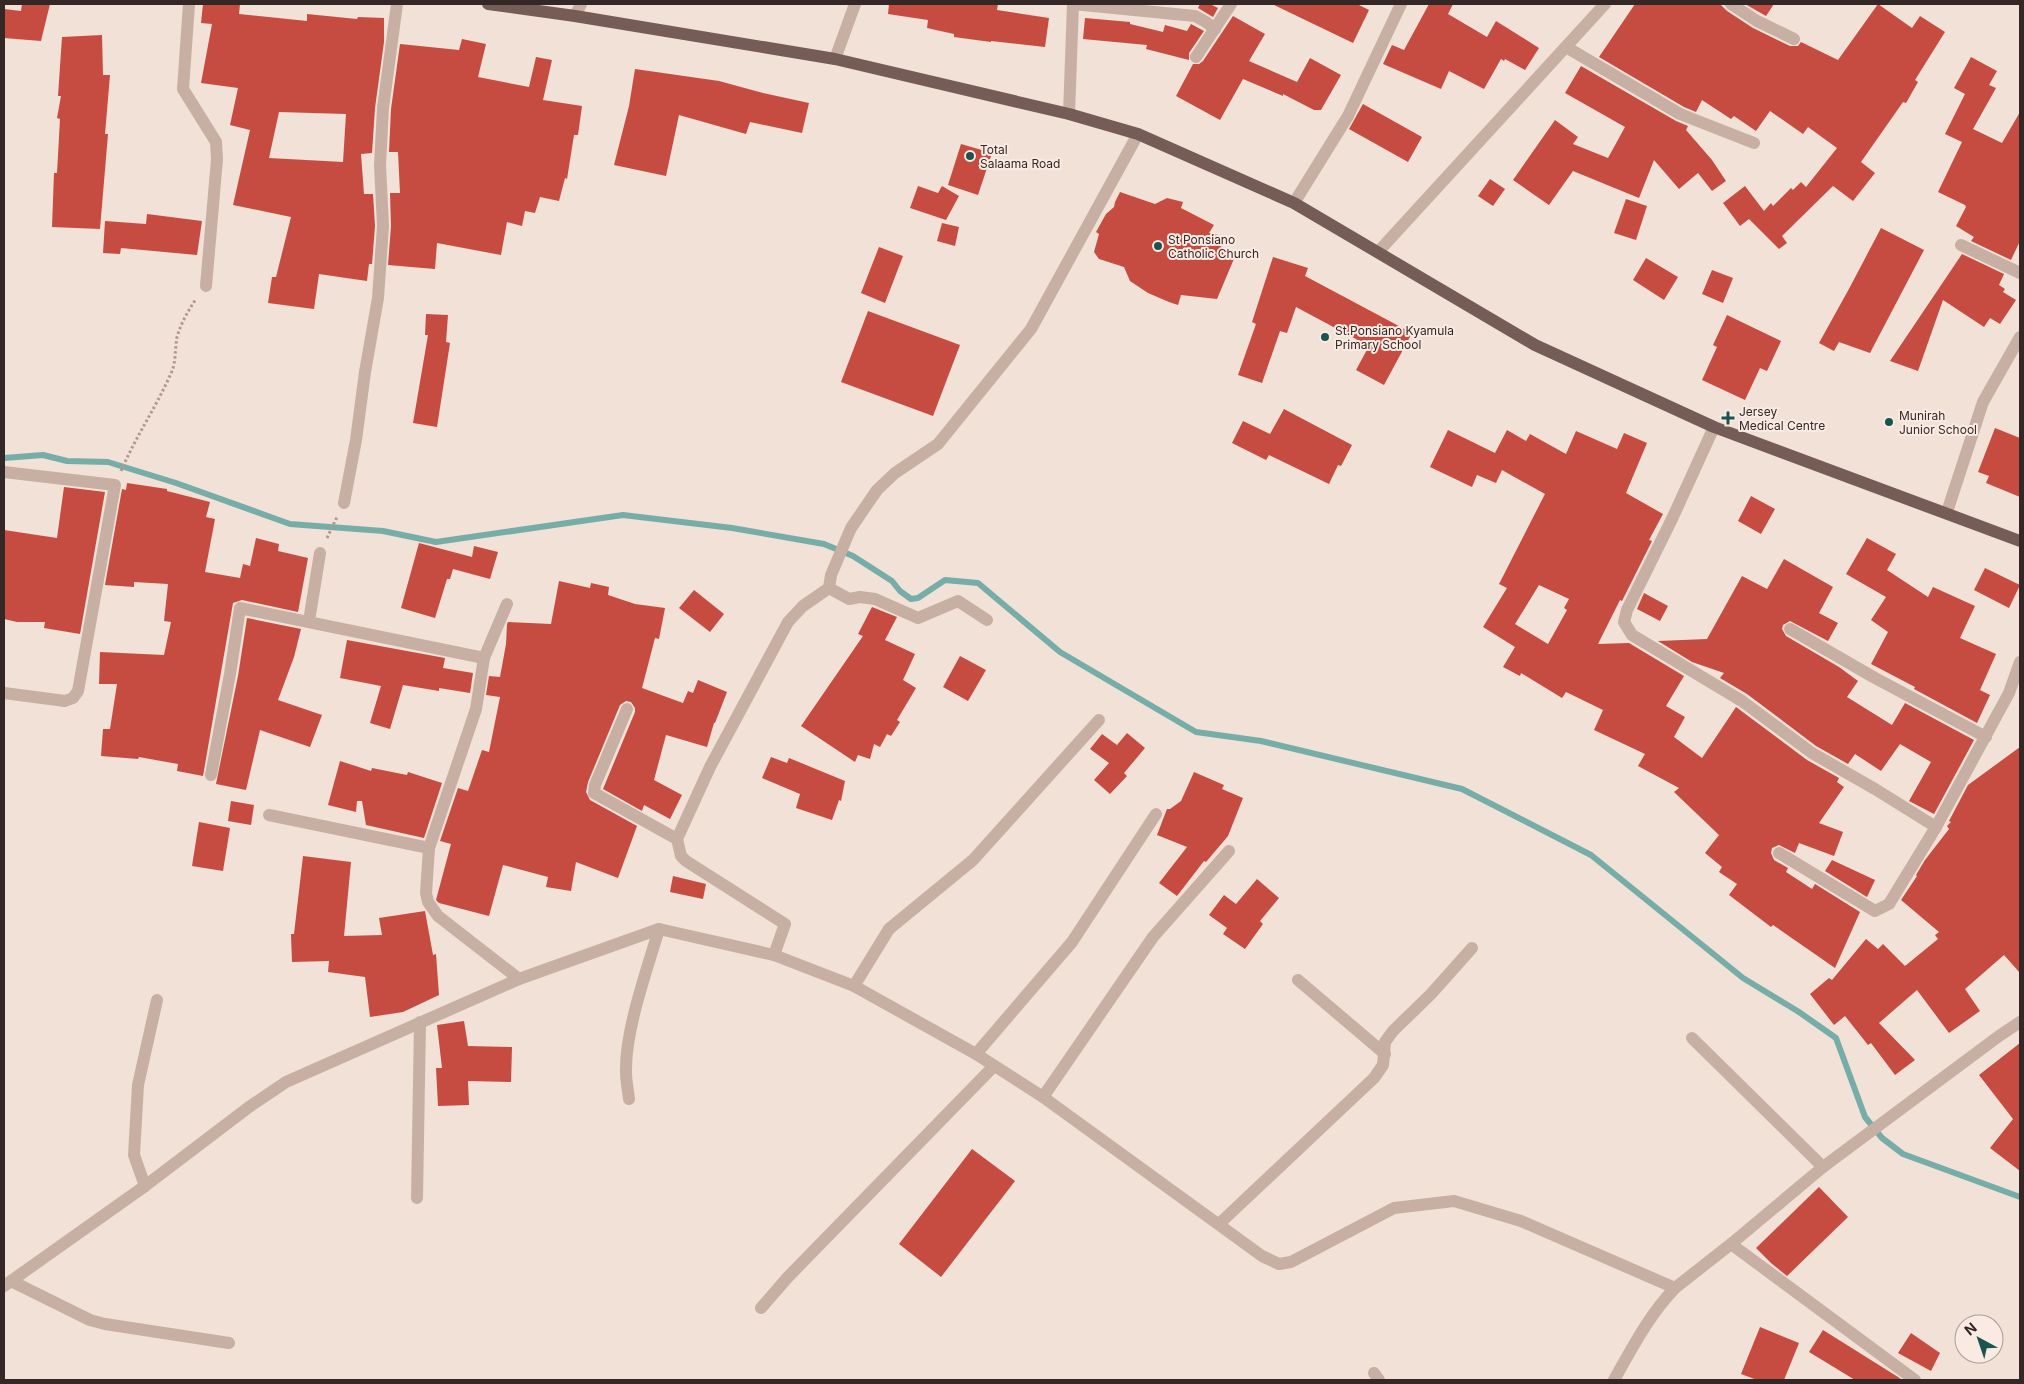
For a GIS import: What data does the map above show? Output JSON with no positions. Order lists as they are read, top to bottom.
{
  "places": {
    "other": [
      "Total Salaama Road",
      "St Ponsiano Catholic Church",
      "St.Ponsiano Kyamula Primary School",
      "Munirah Junior School"
    ],
    "health": ["Jersey Medical Centre"]
  },
  "north": "top left"
}
